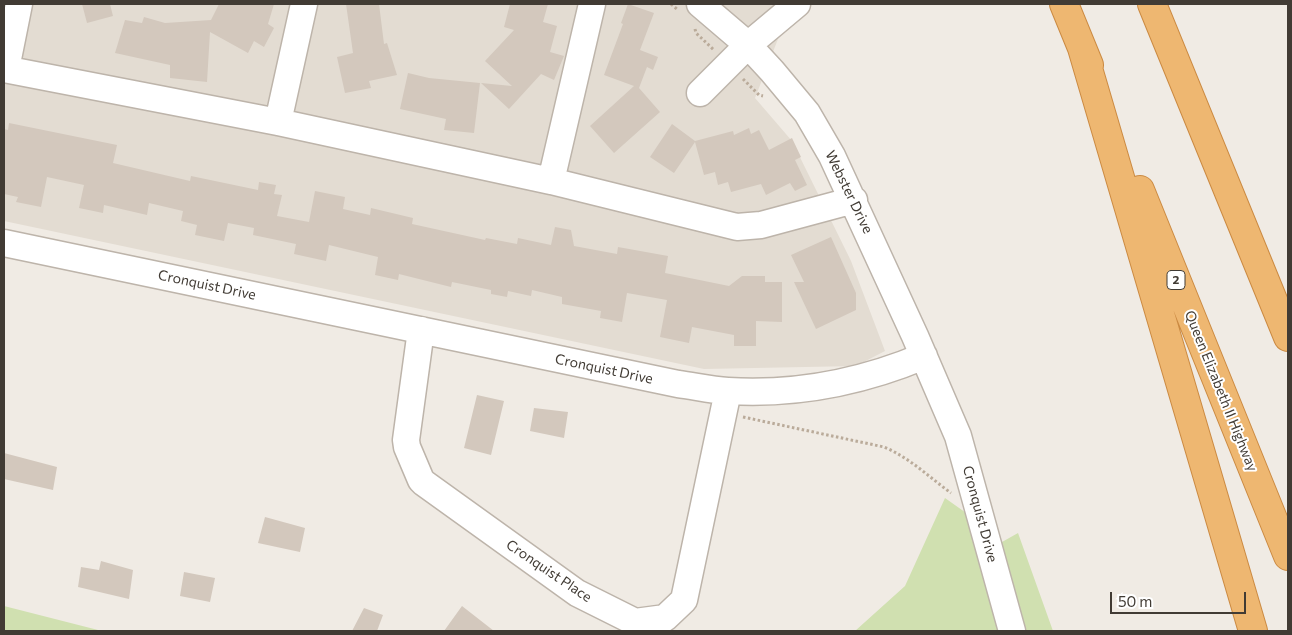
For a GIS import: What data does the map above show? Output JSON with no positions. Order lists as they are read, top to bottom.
{
  "streets": {
    "highway": ["2", "Queen Elizabeth II Highway"],
    "street": ["Webster Drive", "Cronquist Drive", "Cronquist Place"]
  },
  "crossings": [
    ["Webster Drive", "Cronquist Drive"],
    ["Cronquist Drive", "Cronquist Place"]
  ],
  "scale_bar": "50 m"
}
